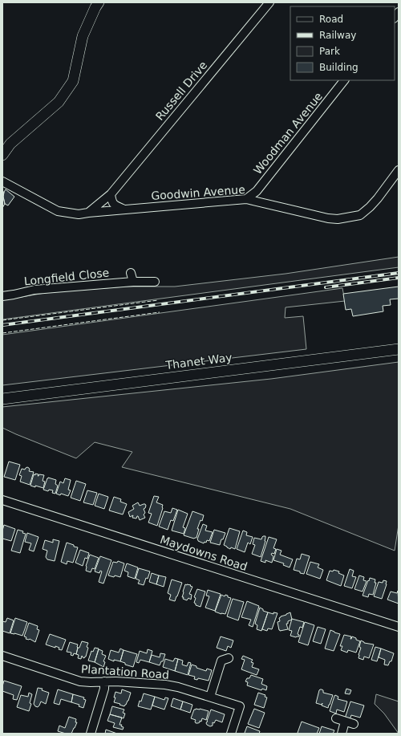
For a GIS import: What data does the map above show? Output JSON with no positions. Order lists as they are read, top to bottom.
{
  "streets": {
    "main road": ["Thanet Way"],
    "street": [
      "Russell Drive",
      "Woodman Avenue",
      "Goodwin Avenue",
      "Longfield Close",
      "Maydowns Road",
      "Plantation Road"
    ]
  },
  "crossings": [
    ["Russell Drive", "Goodwin Avenue"],
    ["Woodman Avenue", "Goodwin Avenue"]
  ],
  "legend": [
    "Road",
    "Railway",
    "Park",
    "Building"
  ]
}
